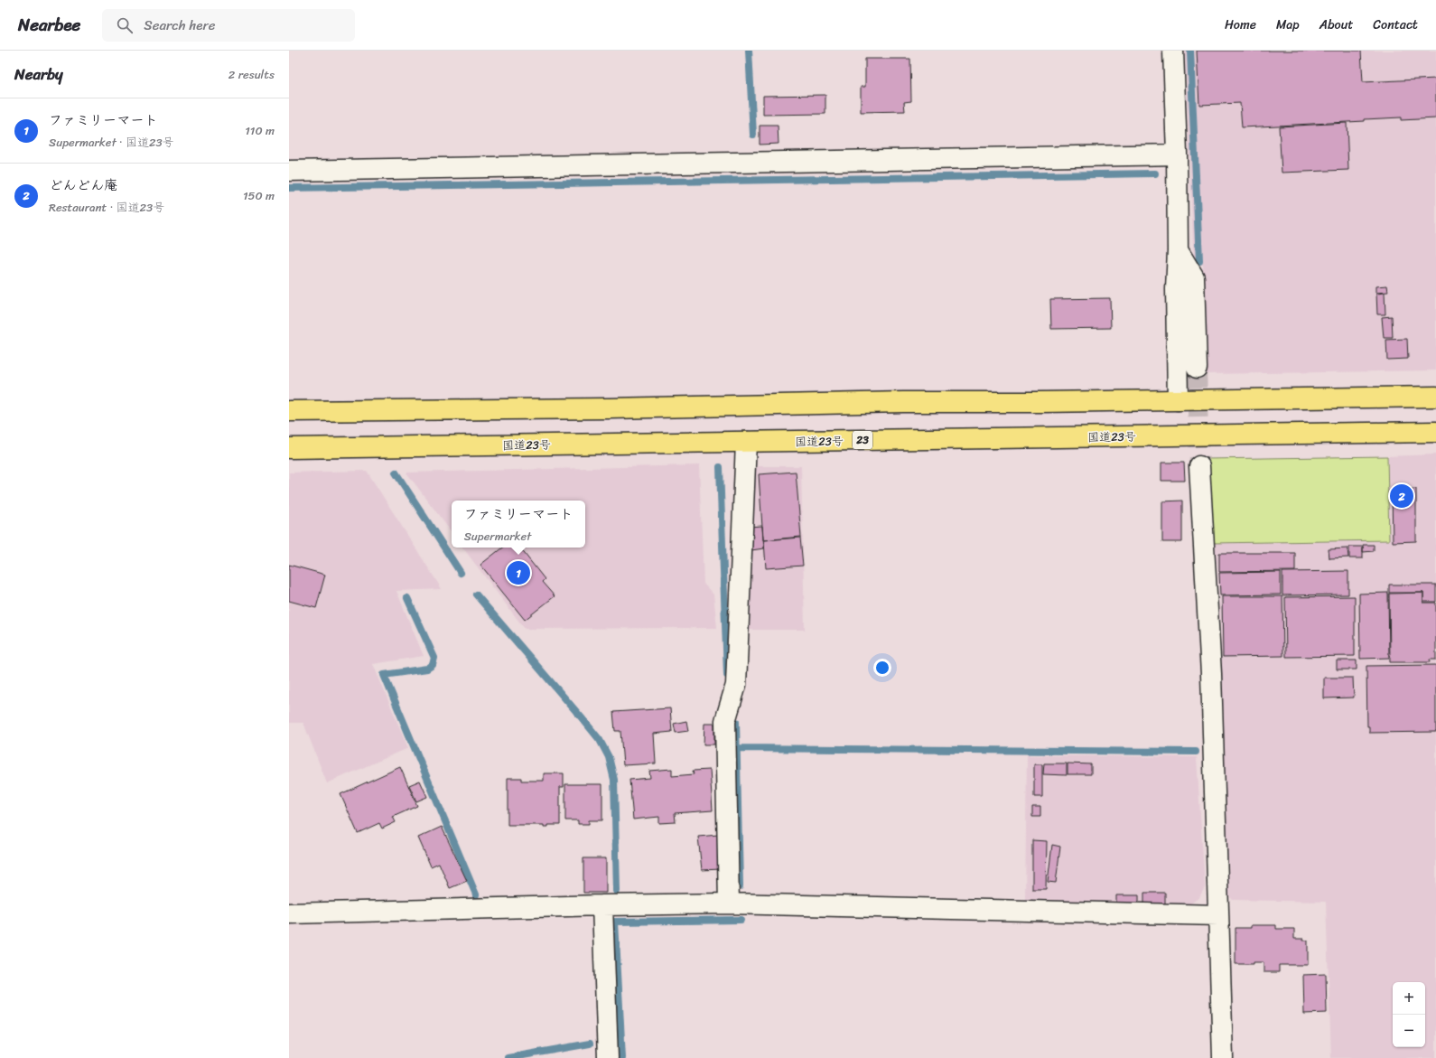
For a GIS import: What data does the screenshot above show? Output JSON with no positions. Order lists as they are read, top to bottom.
{
  "streets": {
    "highway": ["国道23号", "23"]
  },
  "page": {
    "header": "Nearbee",
    "search": "Search here",
    "nav": [
      "Home",
      "Map",
      "About",
      "Contact"
    ],
    "heading": ["Nearby", "2 results"],
    "list": [
      {
        "mark": "1",
        "name": "ファミリーマート",
        "note": "Supermarket · 国道23号",
        "value": "110 m"
      },
      {
        "mark": "2",
        "name": "どんどん庵",
        "note": "Restaurant · 国道23号",
        "value": "150 m"
      }
    ],
    "pins": ["2", "1"],
    "popup": ["ファミリーマート", "Supermarket"],
    "map_buttons": ["+", "−"]
  }
}
